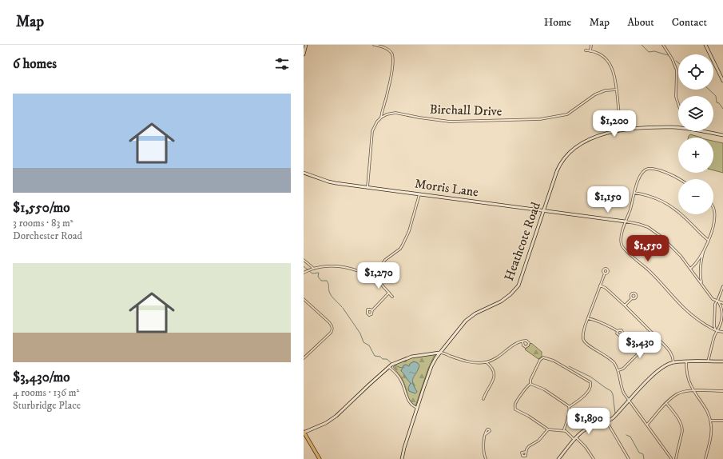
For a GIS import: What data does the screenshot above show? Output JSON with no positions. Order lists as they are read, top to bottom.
{
  "streets": {
    "street": ["Birchall Drive", "Morris Lane", "Heathcote Road"]
  },
  "crossings": [
    ["Morris Lane", "Heathcote Road"]
  ],
  "page": {
    "header": "Map",
    "nav": [
      "Home",
      "Map",
      "About",
      "Contact"
    ],
    "heading": "6 homes",
    "map_buttons": ["+", "−"],
    "list": [
      {
        "name": "$1,550/mo",
        "note": "3 rooms · 83 m² · Dorchester Road"
      },
      {
        "name": "$3,430/mo",
        "note": "4 rooms · 136 m² · Sturbridge Place"
      }
    ],
    "price": [
      "$1,200",
      "$1,150",
      "$1,550",
      "$1,270",
      "$3,430",
      "$1,890"
    ]
  }
}
